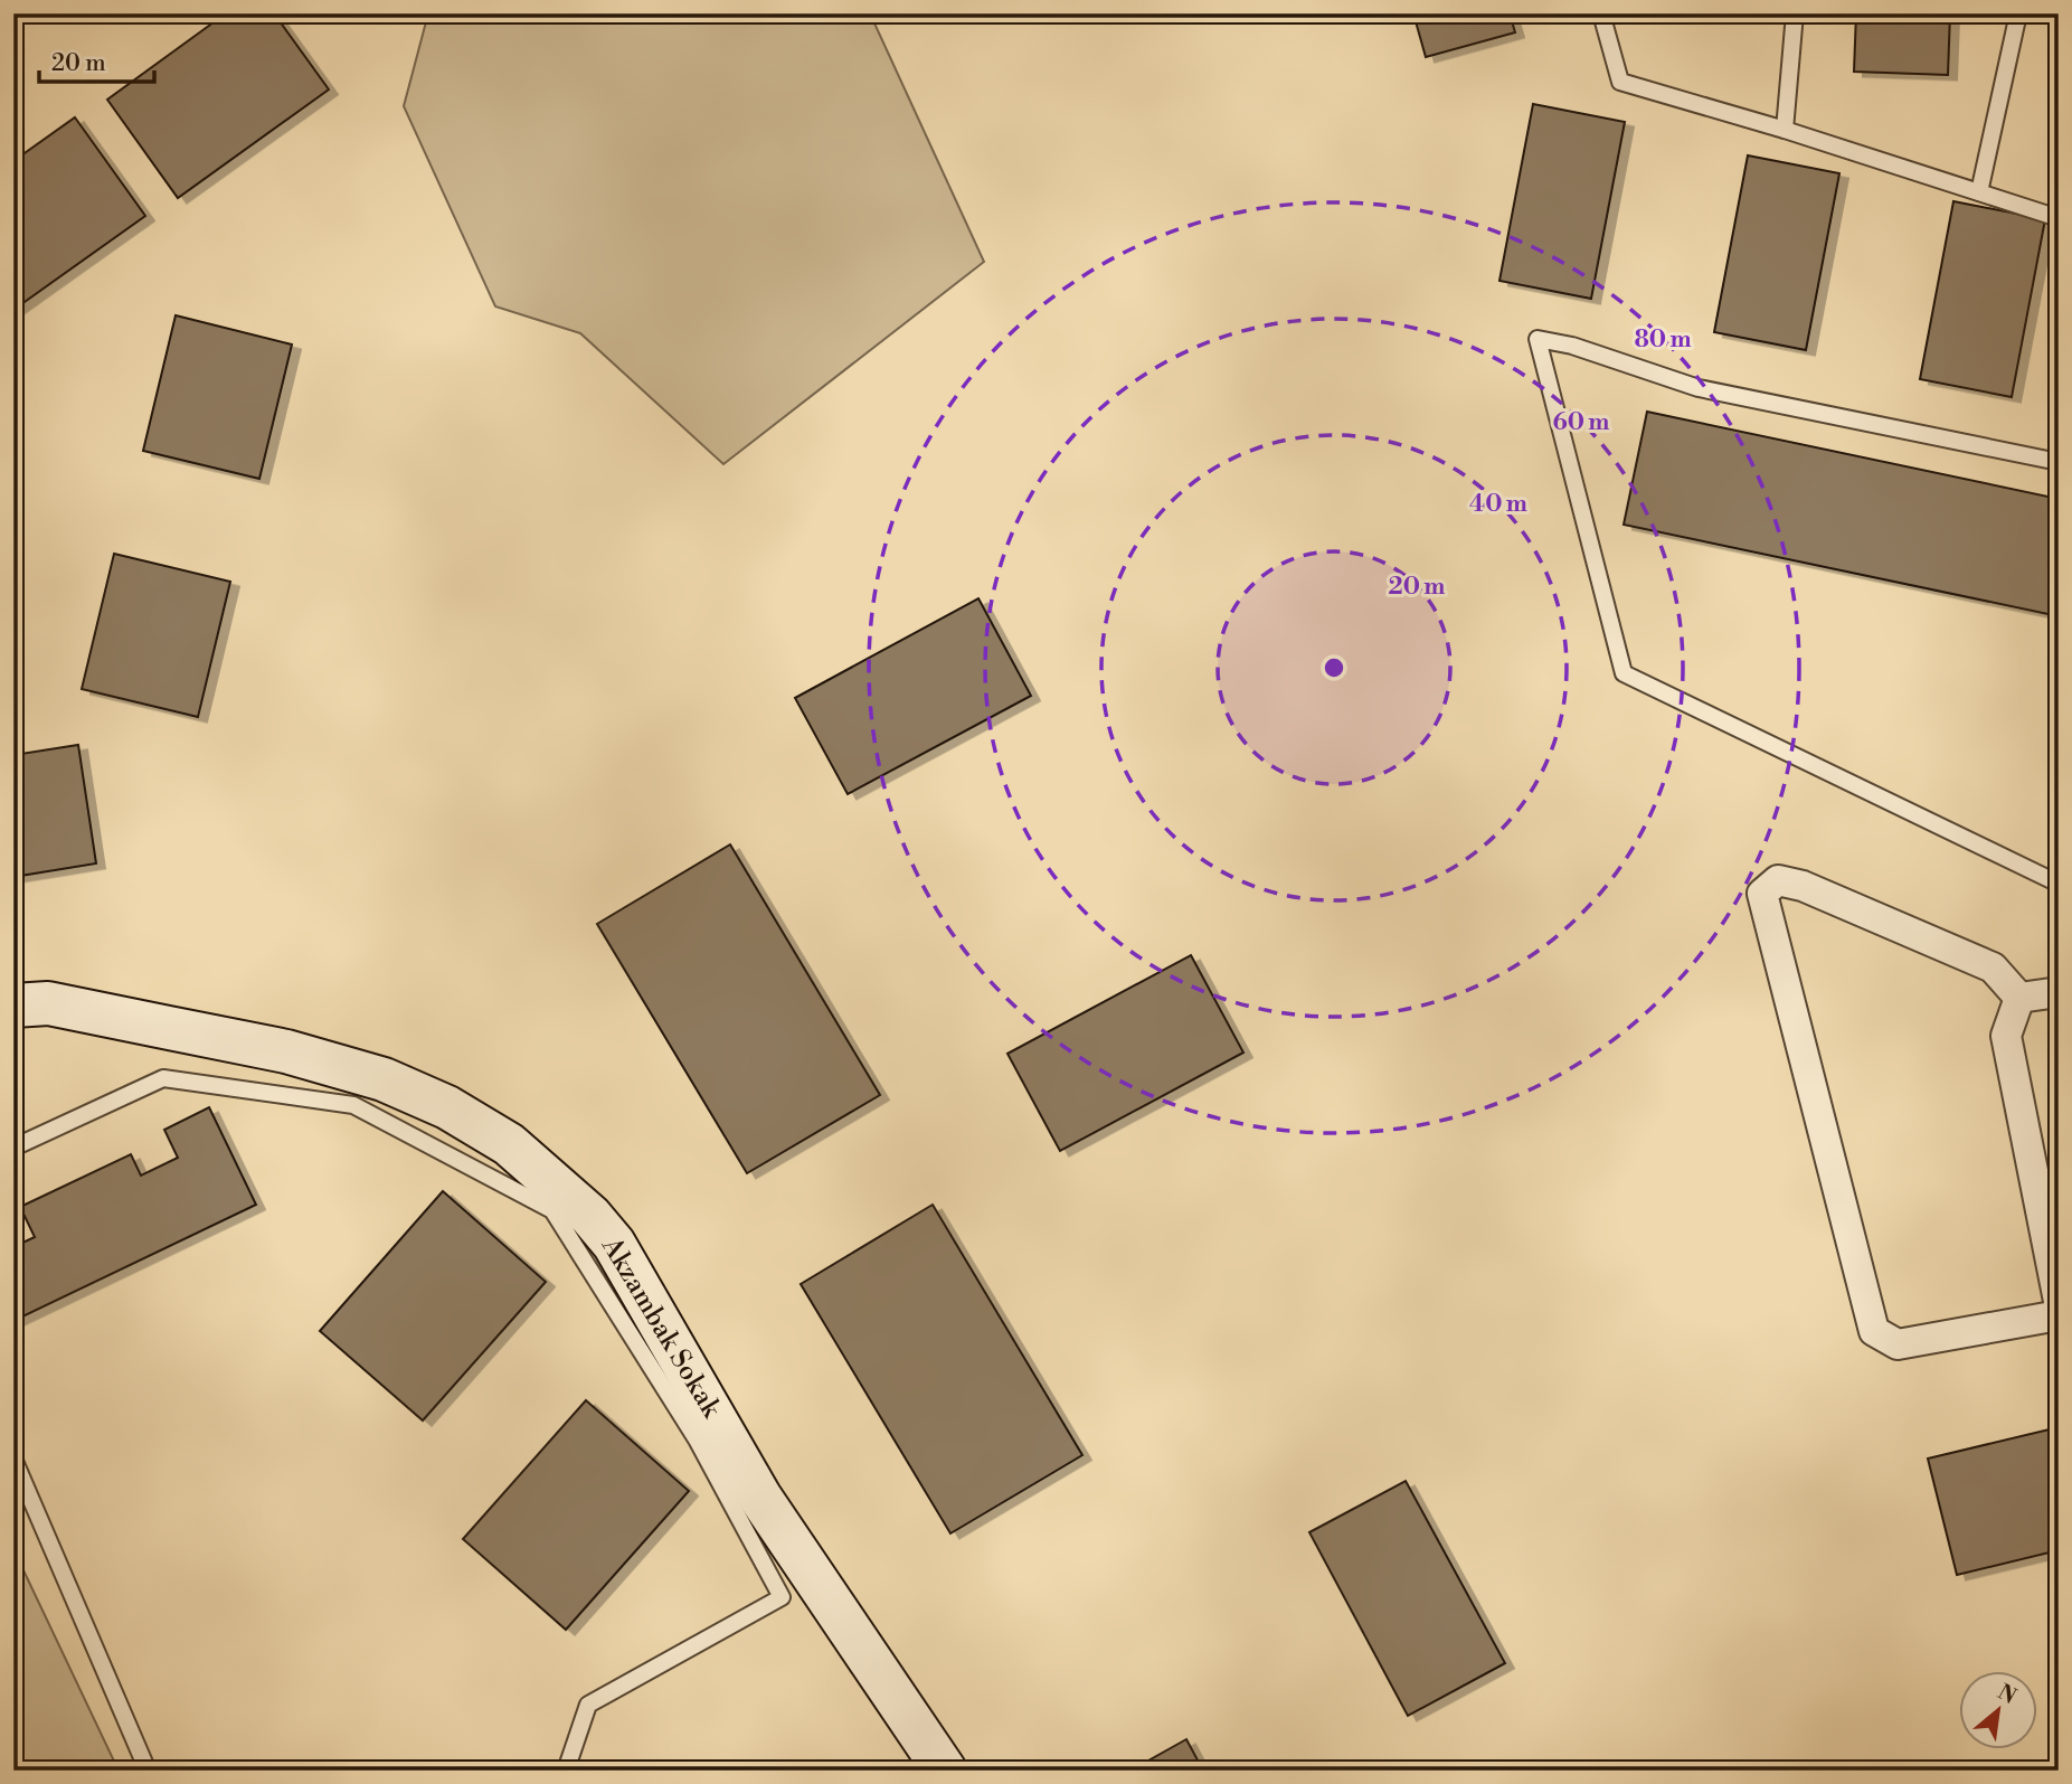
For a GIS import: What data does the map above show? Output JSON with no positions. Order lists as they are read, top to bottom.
{
  "streets": {
    "street": ["Akzambak Sokak"]
  },
  "scale_bar": "20 m",
  "north": "top right",
  "rings": [
    "80 m",
    "60 m",
    "40 m",
    "20 m"
  ]
}
